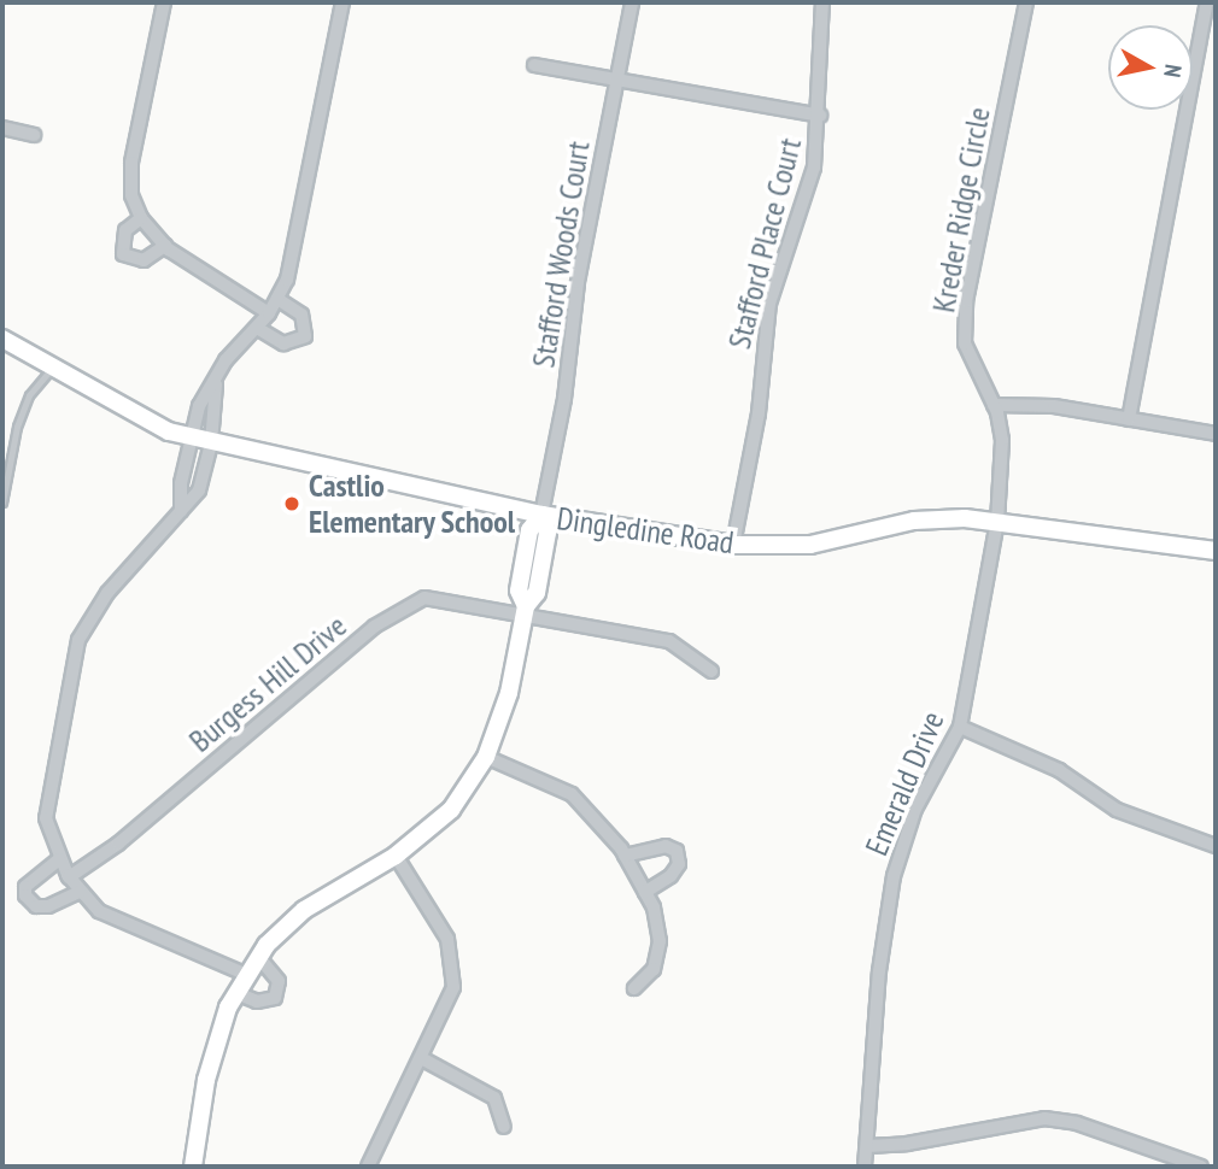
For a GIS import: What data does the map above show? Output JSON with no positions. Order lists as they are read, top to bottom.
{
  "streets": {
    "street": [
      "Kreder Ridge Circle",
      "Stafford Place Court",
      "Stafford Woods Court",
      "Dingledine Road",
      "Burgess Hill Drive",
      "Emerald Drive"
    ]
  },
  "crossings": [
    ["Kreder Ridge Circle", "Dingledine Road"],
    ["Kreder Ridge Circle", "Emerald Drive"],
    ["Stafford Place Court", "Dingledine Road"],
    ["Stafford Woods Court", "Dingledine Road"],
    ["Dingledine Road", "Emerald Drive"]
  ],
  "places": ["Castlio Elementary School"],
  "north": "right"
}
